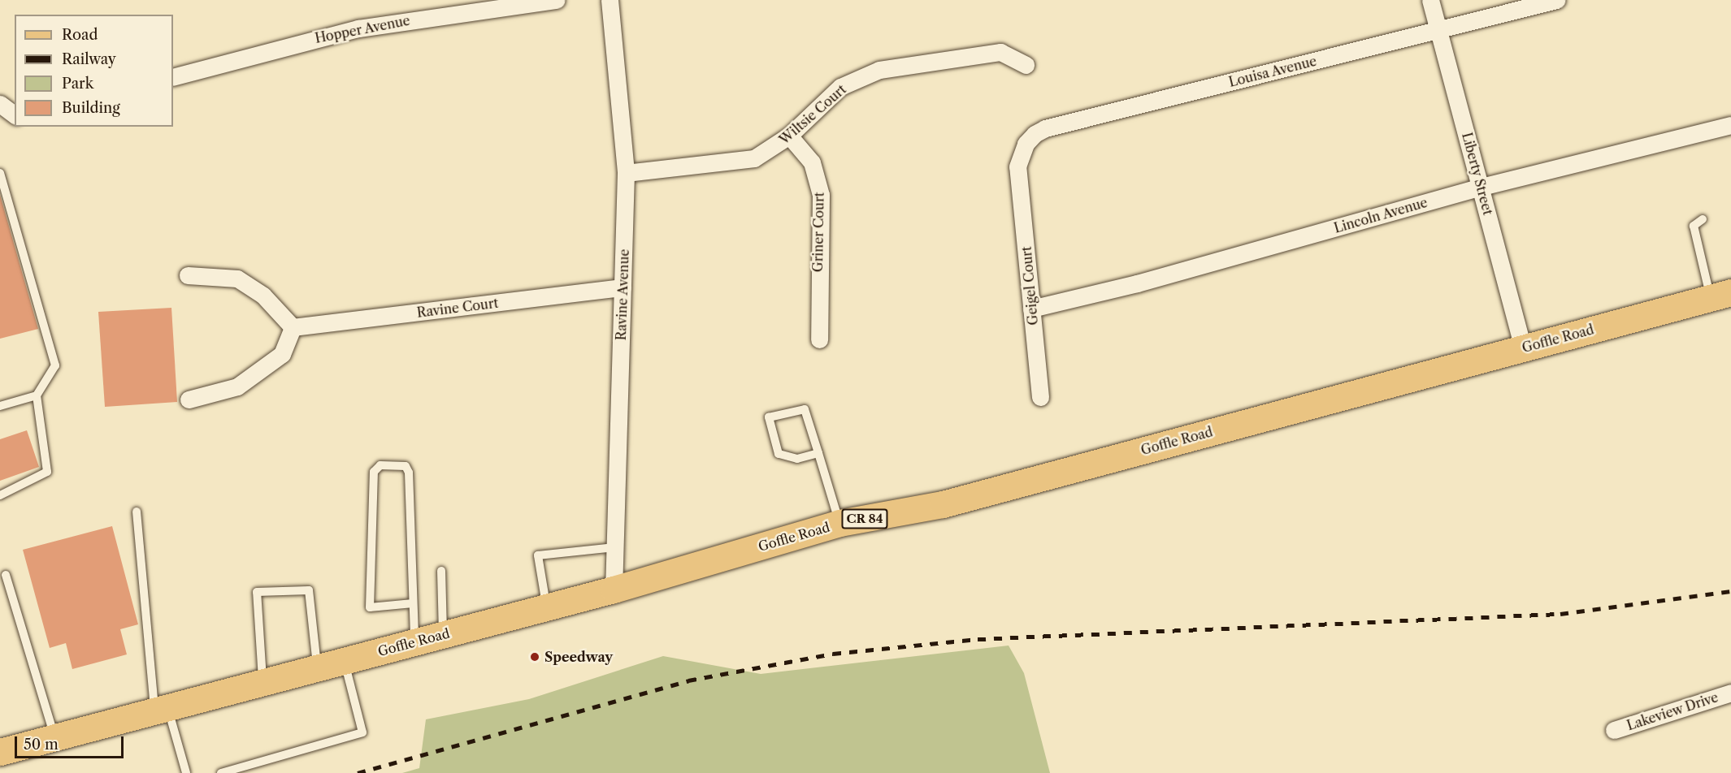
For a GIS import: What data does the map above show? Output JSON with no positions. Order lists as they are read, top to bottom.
{
  "streets": {
    "main road": ["Goffle Road", "CR 84"],
    "street": [
      "Hopper Avenue",
      "Louisa Avenue",
      "Wiltsie Court",
      "Liberty Street",
      "Lincoln Avenue",
      "Griner Court",
      "Geigel Court",
      "Ravine Avenue",
      "Ravine Court",
      "Lakeview Drive"
    ]
  },
  "crossings": [
    ["Louisa Avenue", "Liberty Street"],
    ["Louisa Avenue", "Geigel Court"],
    ["Wiltsie Court", "Griner Court"],
    ["Wiltsie Court", "Ravine Avenue"],
    ["Liberty Street", "Lincoln Avenue"],
    ["Liberty Street", "Goffle Road"],
    ["Lincoln Avenue", "Geigel Court"],
    ["Ravine Avenue", "Ravine Court"],
    ["Ravine Avenue", "Goffle Road"]
  ],
  "places": ["Speedway"],
  "legend": [
    "Road",
    "Railway",
    "Park",
    "Building"
  ],
  "scale_bar": "50 m"
}
